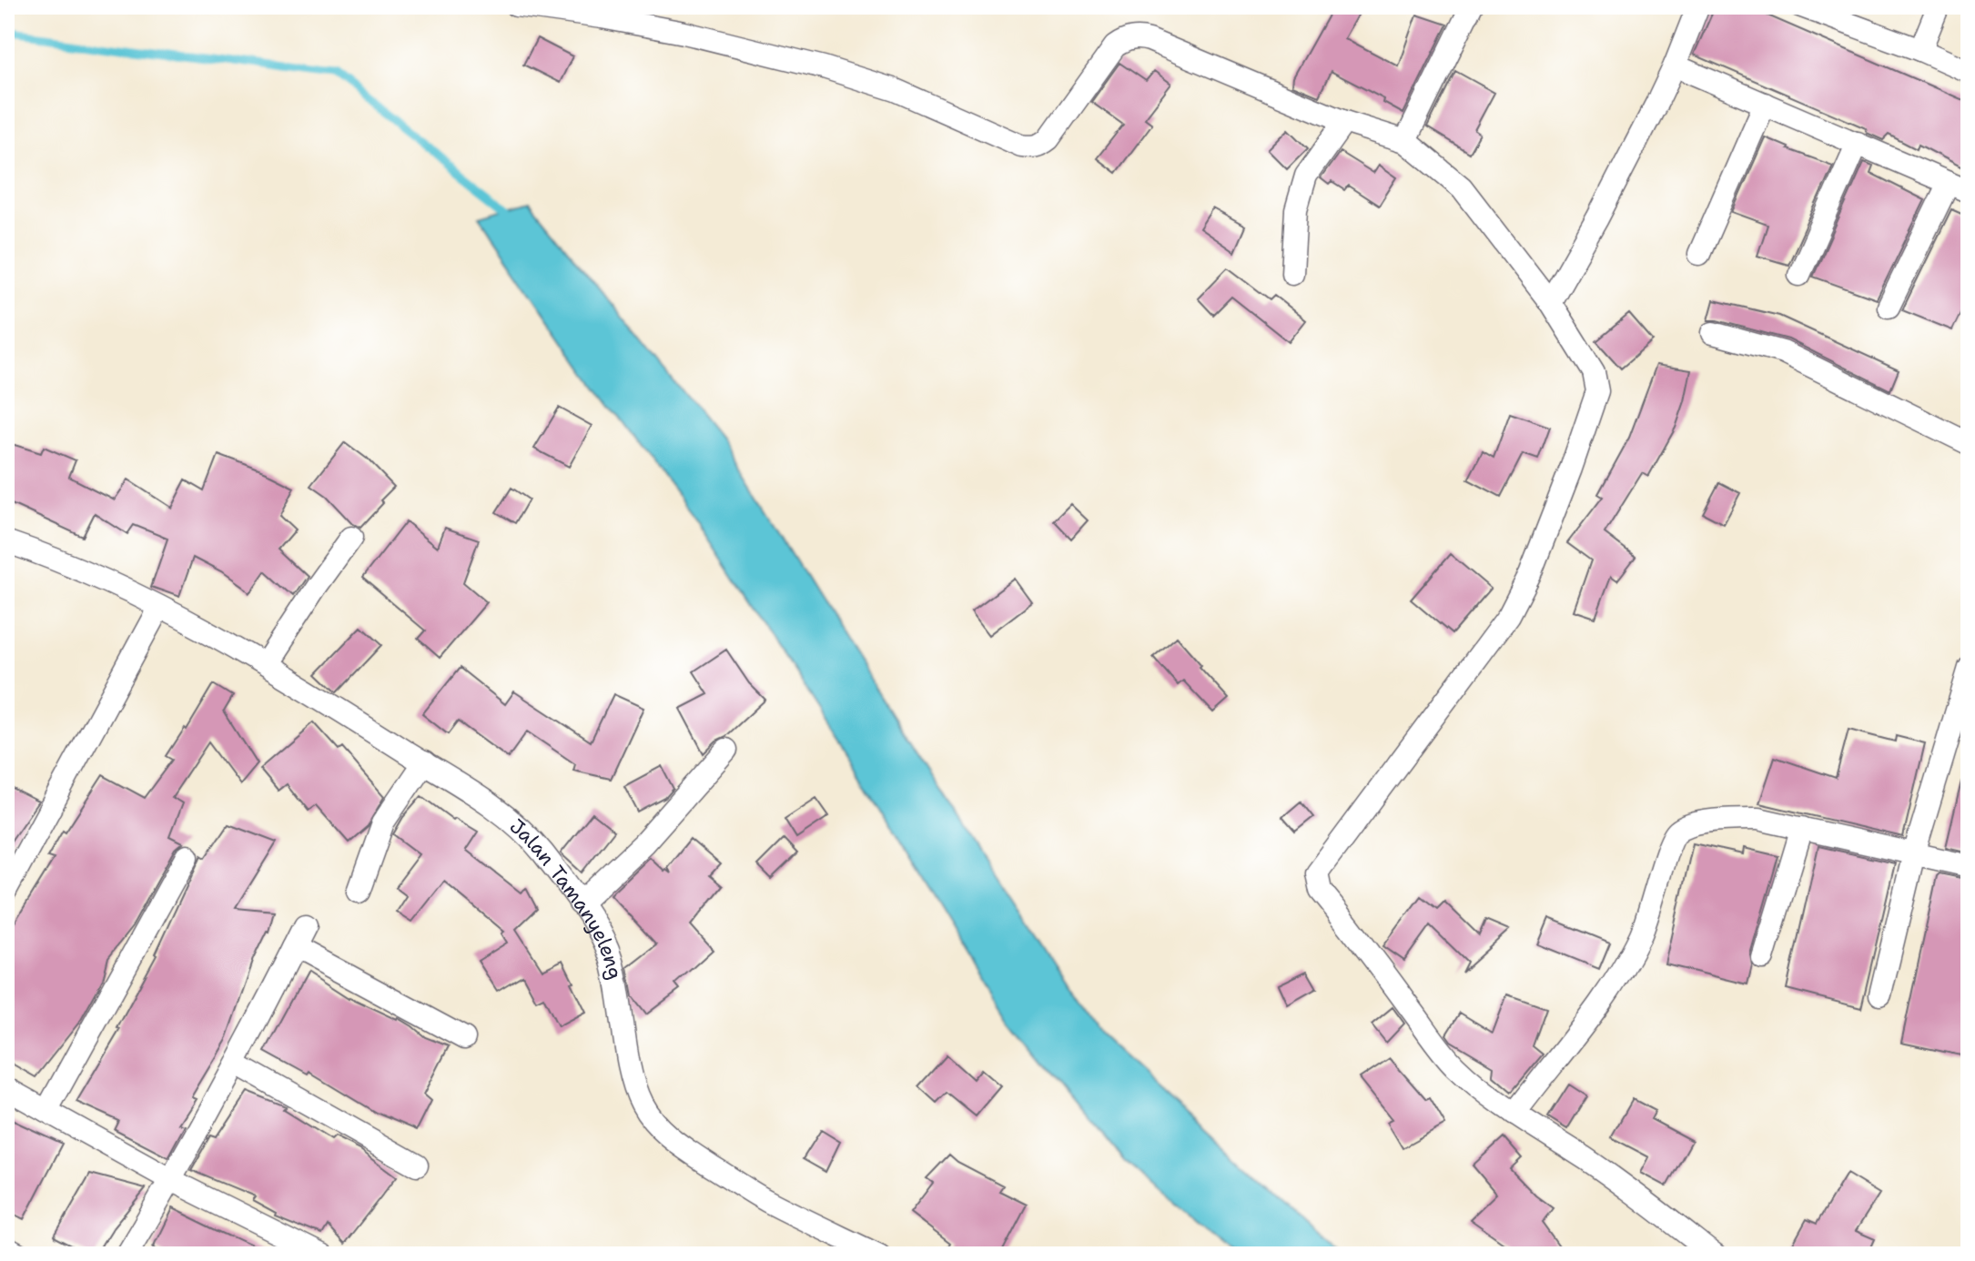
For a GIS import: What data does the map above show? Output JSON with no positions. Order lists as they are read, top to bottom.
{
  "streets": {
    "street": ["Jalan Tamanyeleng"]
  }
}
